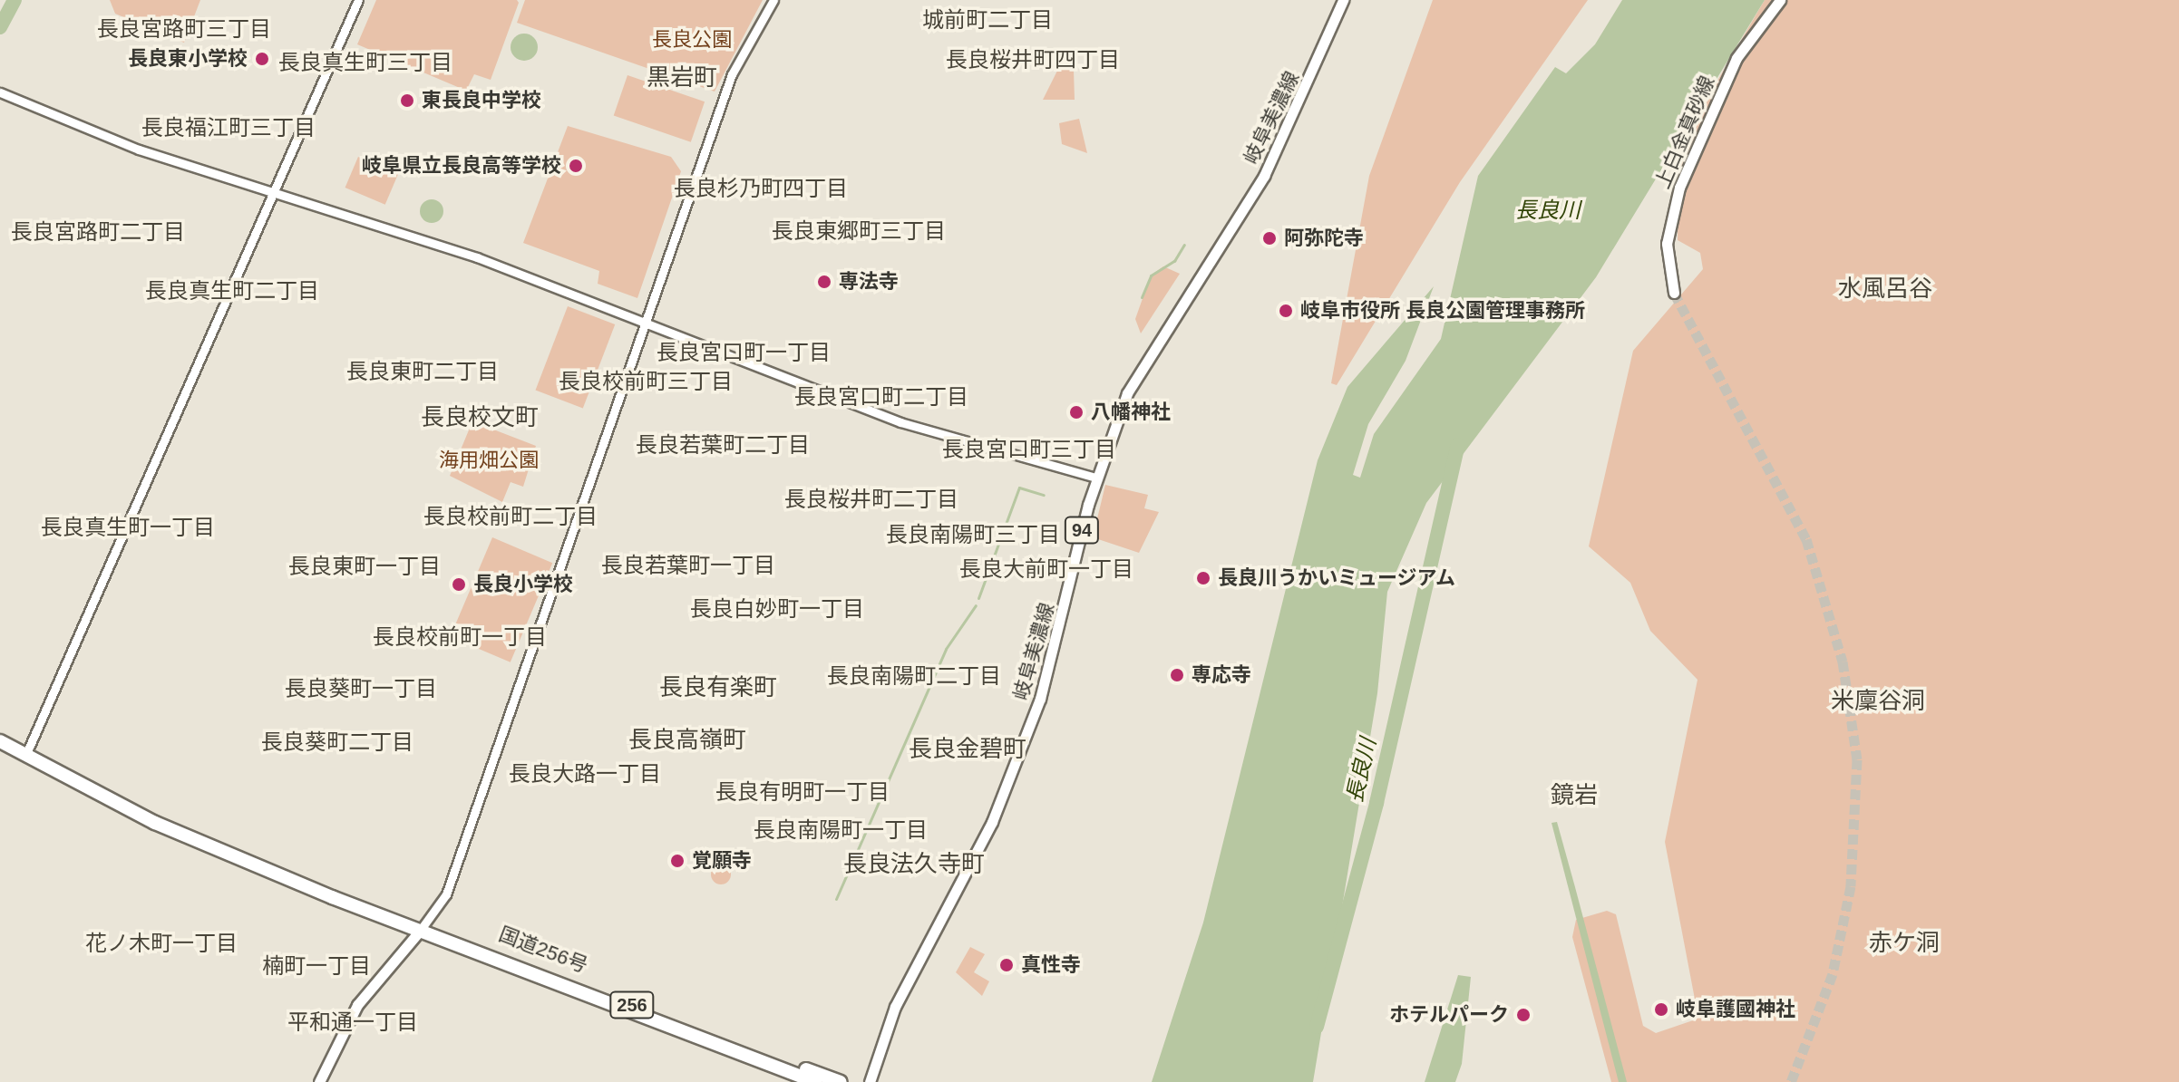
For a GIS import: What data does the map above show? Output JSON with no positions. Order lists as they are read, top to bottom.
{
  "streets": {
    "highway": ["国道256号", "256"],
    "main road": ["岐阜美濃線", "上白金真砂線", "94"]
  },
  "districts": [
    "城前町二丁目",
    "長良宮路町三丁目",
    "長良桜井町四丁目",
    "長良真生町三丁目",
    "黒岩町",
    "長良福江町三丁目",
    "長良杉乃町四丁目",
    "長良東郷町三丁目",
    "長良宮路町二丁目",
    "水風呂谷",
    "長良真生町二丁目",
    "長良宮口町一丁目",
    "長良東町二丁目",
    "長良校前町三丁目",
    "長良宮口町二丁目",
    "長良校文町",
    "長良若葉町二丁目",
    "長良宮口町三丁目",
    "長良桜井町二丁目",
    "長良校前町二丁目",
    "長良真生町一丁目",
    "長良南陽町三丁目",
    "長良若葉町一丁目",
    "長良東町一丁目",
    "長良大前町一丁目",
    "長良白妙町一丁目",
    "長良校前町一丁目",
    "長良南陽町二丁目",
    "長良有楽町",
    "長良葵町一丁目",
    "米廩谷洞",
    "長良高嶺町",
    "長良葵町二丁目",
    "長良金碧町",
    "長良大路一丁目",
    "長良有明町一丁目",
    "鏡岩",
    "長良南陽町一丁目",
    "長良法久寺町",
    "花ノ木町一丁目",
    "赤ケ洞",
    "楠町一丁目",
    "平和通一丁目"
  ],
  "water": ["長良川"],
  "parks": ["長良公園", "海用畑公園"],
  "places": [
    "長良東小学校",
    "東長良中学校",
    "岐阜県立長良高等学校",
    "阿弥陀寺",
    "専法寺",
    "岐阜市役所 長良公園管理事務所",
    "八幡神社",
    "長良川うかいミュージアム",
    "長良小学校",
    "専応寺",
    "覚願寺",
    "真性寺",
    "岐阜護國神社",
    "ホテルパーク"
  ]
}
